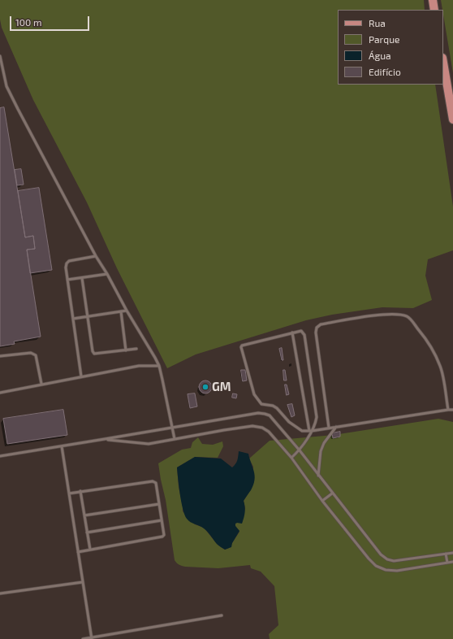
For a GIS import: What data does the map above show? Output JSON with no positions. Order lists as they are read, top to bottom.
{
  "places": ["GM"],
  "legend": [
    "Rua",
    "Parque",
    "Água",
    "Edifício"
  ],
  "scale_bar": "100 m"
}
